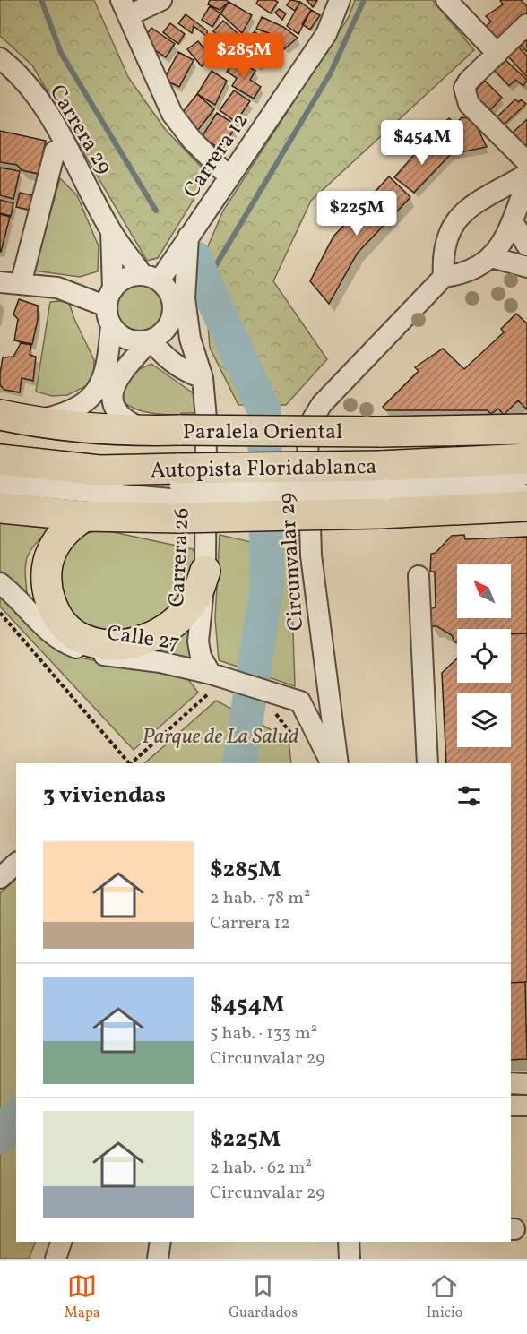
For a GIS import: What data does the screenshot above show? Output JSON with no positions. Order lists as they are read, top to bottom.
{
  "streets": {
    "highway": ["Paralela Oriental", "Autopista Floridablanca"],
    "street": [
      "Carrera 29",
      "Carrera 12",
      "Carrera 26",
      "Circunvalar 29",
      "Calle 27"
    ]
  },
  "crossings": [
    ["Carrera 29", "Carrera 12"],
    ["Carrera 29", "Paralela Oriental"],
    ["Carrera 12", "Carrera 26"],
    ["Carrera 26", "Calle 27"]
  ],
  "parks": ["Parque de La Salud"],
  "north": "top left",
  "page": {
    "price": ["$285M", "$454M", "$225M"],
    "heading": "3 viviendas",
    "list": [
      {
        "name": "$285M",
        "note": "2 hab. · 78 m² · Carrera 12"
      },
      {
        "name": "$454M",
        "note": "5 hab. · 133 m² · Circunvalar 29"
      },
      {
        "name": "$225M",
        "note": "2 hab. · 62 m² · Circunvalar 29"
      }
    ],
    "tabs": ["Mapa", "Guardados", "Inicio"]
  }
}
